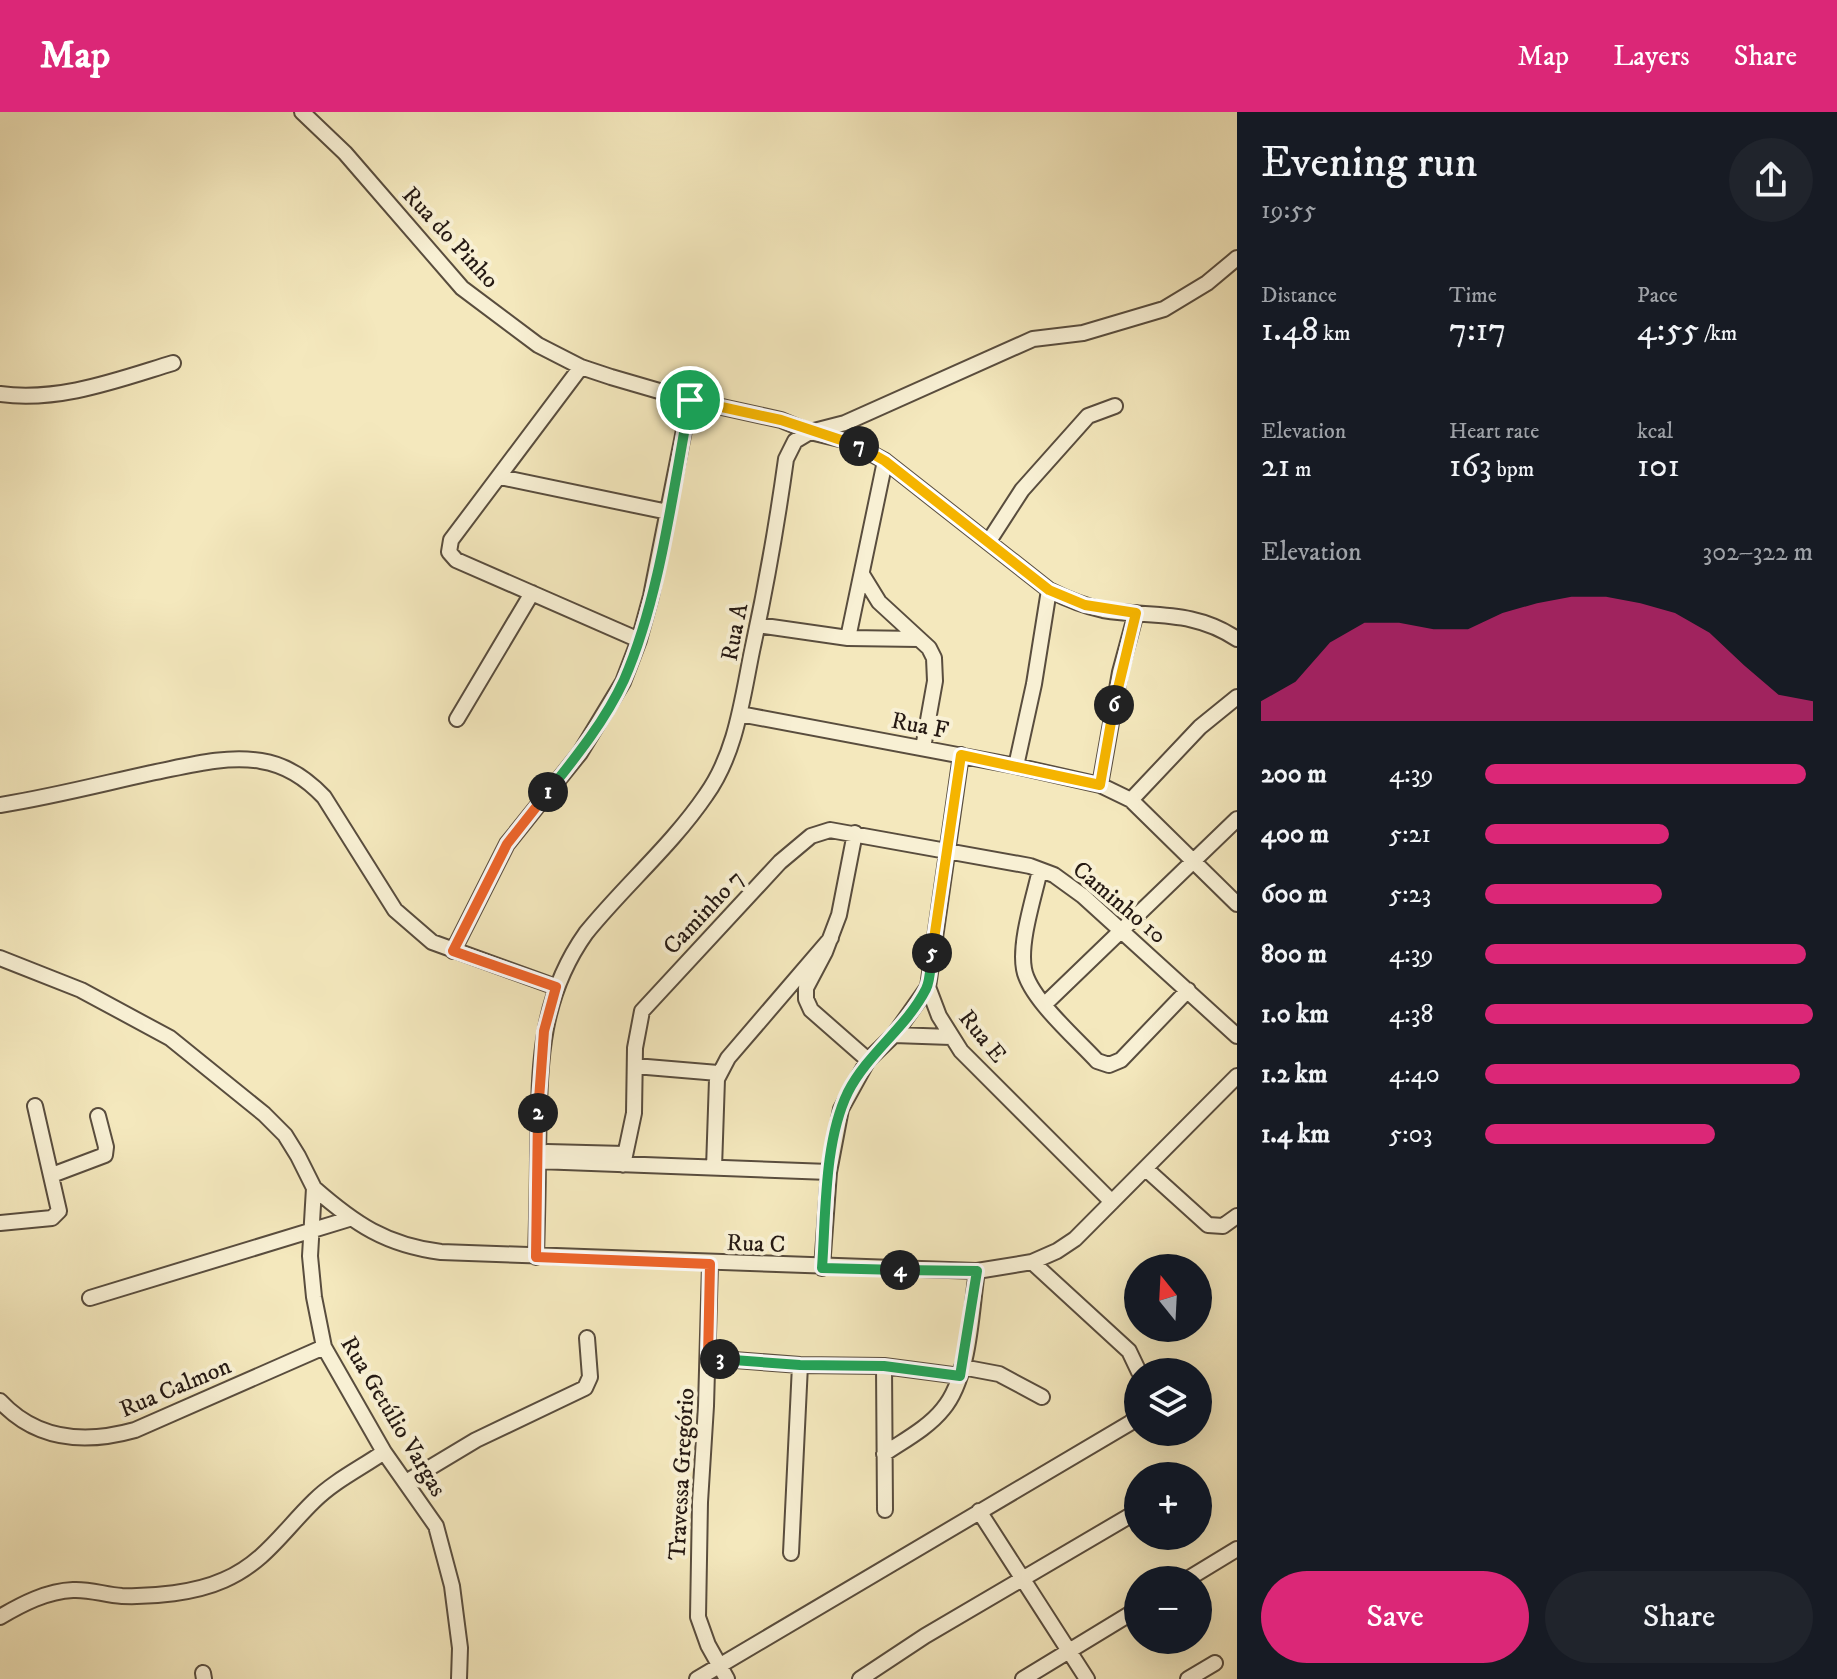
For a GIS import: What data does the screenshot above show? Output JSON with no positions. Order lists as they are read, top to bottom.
{
  "streets": {
    "street": [
      "Rua do Pinho",
      "Rua A",
      "Rua F",
      "Caminho 10",
      "Caminho 7",
      "Rua E",
      "Rua C",
      "Rua Calmon",
      "Rua Getúlio Vargas",
      "Travessa Gregório"
    ]
  },
  "crossings": [
    ["Rua do Pinho", "Rua A"],
    ["Rua A", "Rua F"],
    ["Rua A", "Rua C"],
    ["Caminho 10", "Caminho 7"],
    ["Rua E", "Rua C"],
    ["Rua C", "Rua Getúlio Vargas"],
    ["Rua C", "Travessa Gregório"],
    ["Rua Calmon", "Rua Getúlio Vargas"]
  ],
  "north": "top",
  "page": {
    "header": "Map",
    "nav": ["Map", "Layers", "Share"],
    "heading": ["Evening run", "19:55"],
    "stats": [
      ["Distance", "1.48 km"],
      ["Time", "7:17"],
      ["Pace", "4:55 /km"],
      ["Elevation", "21 m"],
      ["Heart rate", "163 bpm"],
      ["kcal", "101"]
    ],
    "pins": [
      "7",
      "6",
      "1",
      "5",
      "2",
      "4",
      "3"
    ],
    "chart": ["Elevation", "302–322 m"],
    "list": [
      {
        "name": "200 m",
        "note": "4:39"
      },
      {
        "name": "400 m",
        "note": "5:21"
      },
      {
        "name": "600 m",
        "note": "5:23"
      },
      {
        "name": "800 m",
        "note": "4:39"
      },
      {
        "name": "1.0 km",
        "note": "4:38"
      },
      {
        "name": "1.2 km",
        "note": "4:40"
      },
      {
        "name": "1.4 km",
        "note": "5:03"
      }
    ],
    "map_buttons": ["+", "−"],
    "buttons": ["Save", "Share"]
  }
}
